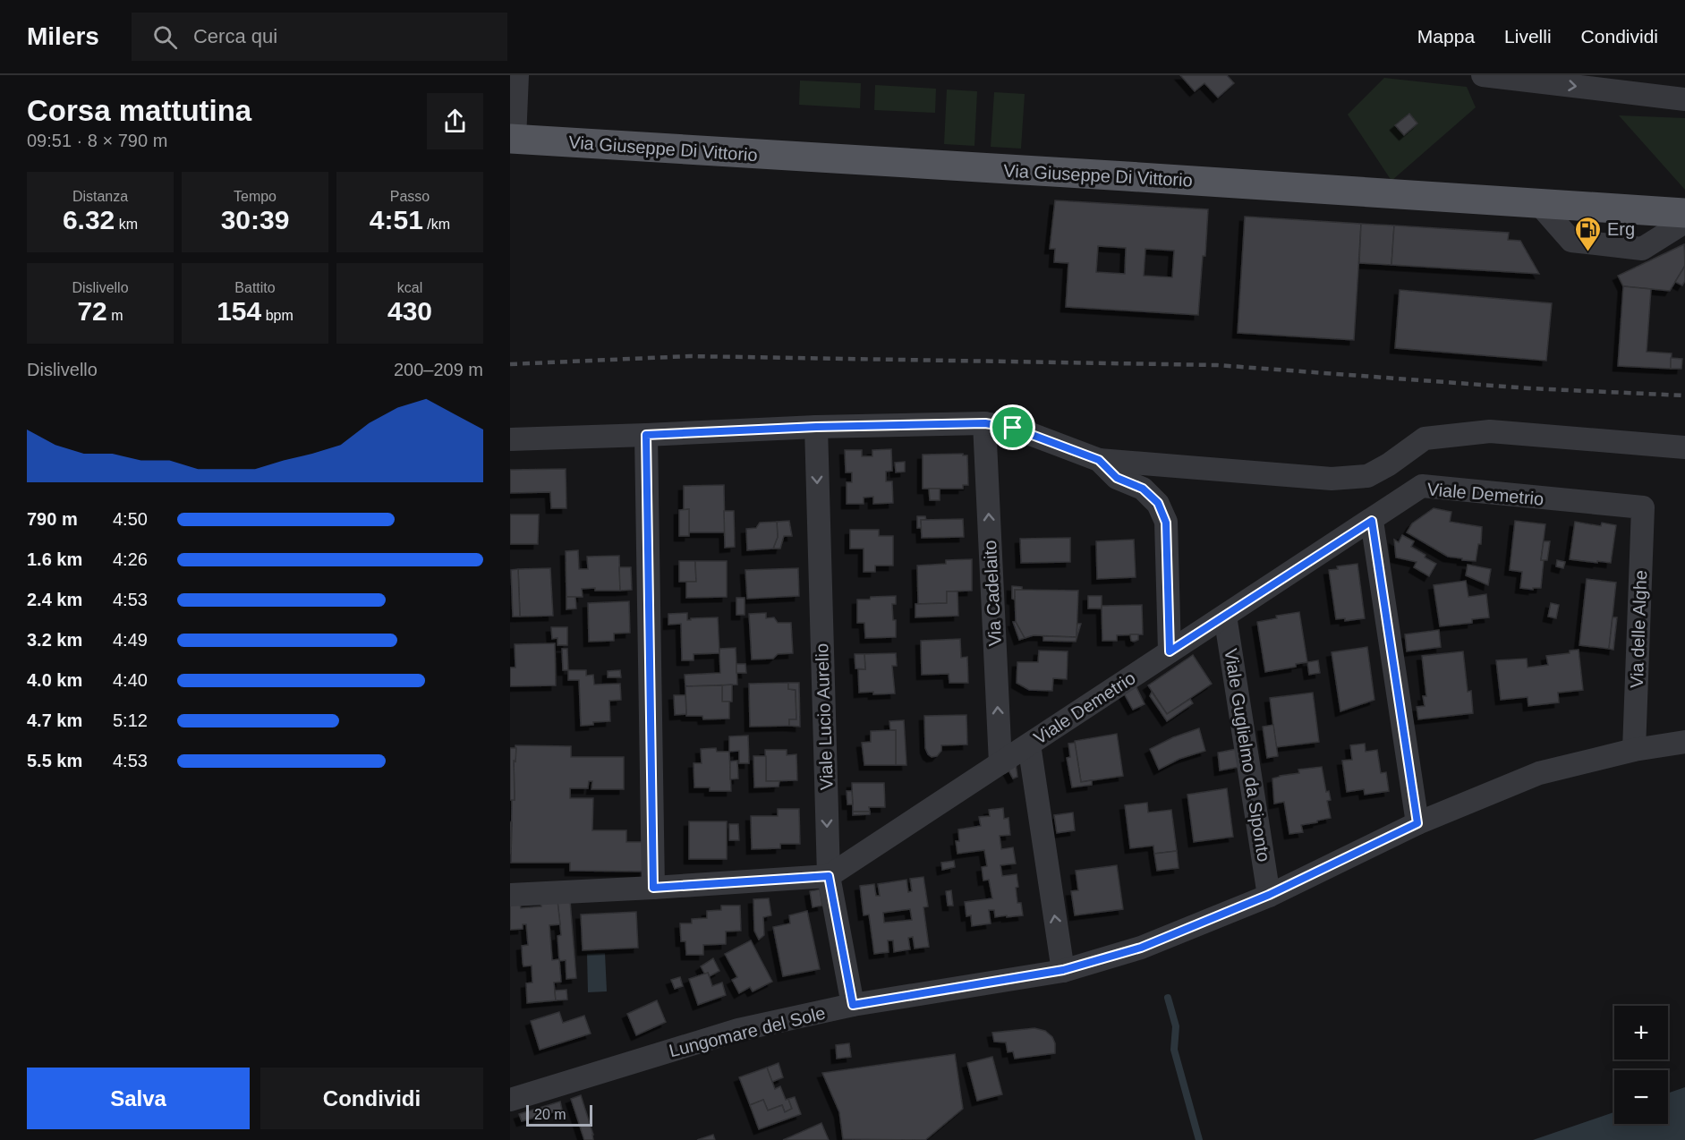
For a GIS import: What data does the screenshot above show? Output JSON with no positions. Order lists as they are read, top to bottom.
{
  "streets": {
    "main road": ["Via Giuseppe Di Vittorio"],
    "street": [
      "Viale Demetrio",
      "Via Cadelaito",
      "Via delle Alghe",
      "Viale Lucio Aurelio",
      "Viale Guglielmo da Siponto",
      "Lungomare del Sole"
    ]
  },
  "crossings": [
    ["Viale Demetrio", "Via Cadelaito"],
    ["Viale Demetrio", "Via delle Alghe"],
    ["Viale Demetrio", "Viale Lucio Aurelio"],
    ["Viale Demetrio", "Viale Guglielmo da Siponto"],
    ["Via delle Alghe", "Lungomare del Sole"],
    ["Viale Lucio Aurelio", "Lungomare del Sole"],
    ["Viale Guglielmo da Siponto", "Lungomare del Sole"]
  ],
  "one_way": ["Via Cadelaito"],
  "places": {
    "fuel station": ["Erg"]
  },
  "scale_bar": "20 m",
  "page": {
    "header": "Milers",
    "search": "Cerca qui",
    "nav": ["Mappa", "Livelli", "Condividi"],
    "heading": ["Corsa mattutina", "09:51 · 8 × 790 m"],
    "stats": [
      ["Distanza", "6.32 km"],
      ["Tempo", "30:39"],
      ["Passo", "4:51 /km"],
      ["Dislivello", "72 m"],
      ["Battito", "154 bpm"],
      ["kcal", "430"]
    ],
    "chart": ["Dislivello", "200–209 m"],
    "list": [
      {
        "name": "790 m",
        "note": "4:50"
      },
      {
        "name": "1.6 km",
        "note": "4:26"
      },
      {
        "name": "2.4 km",
        "note": "4:53"
      },
      {
        "name": "3.2 km",
        "note": "4:49"
      },
      {
        "name": "4.0 km",
        "note": "4:40"
      },
      {
        "name": "4.7 km",
        "note": "5:12"
      },
      {
        "name": "5.5 km",
        "note": "4:53"
      }
    ],
    "map_buttons": ["+", "−"],
    "buttons": ["Salva", "Condividi"],
    "scale": "20 m"
  }
}
